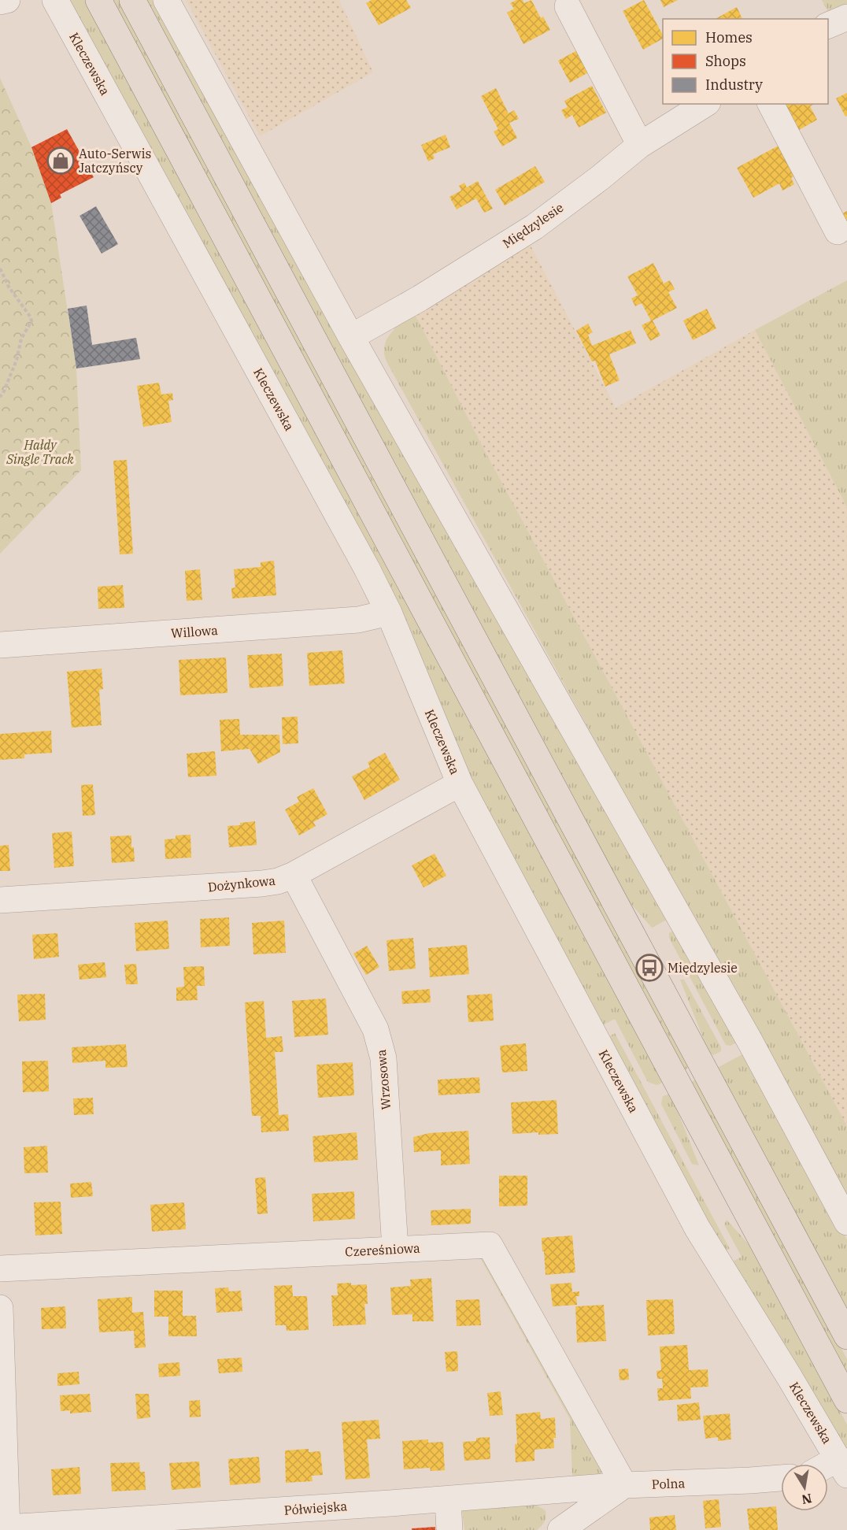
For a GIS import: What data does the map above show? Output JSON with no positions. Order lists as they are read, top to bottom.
{
  "streets": {
    "street": [
      "Kleczewska",
      "Międzylesie",
      "Willowa",
      "Dożynkowa",
      "Wrzosowa",
      "Czereśniowa",
      "Polna",
      "Półwiejska"
    ]
  },
  "crossings": [
    ["Kleczewska", "Willowa"],
    ["Kleczewska", "Dożynkowa"],
    ["Dożynkowa", "Wrzosowa"],
    ["Wrzosowa", "Czereśniowa"],
    ["Czereśniowa", "Polna"],
    ["Czereśniowa", "Półwiejska"],
    ["Polna", "Półwiejska"]
  ],
  "parks": ["Hałdy Single Track"],
  "places": {
    "shop": ["Auto-Serwis Jatczyńscy"],
    "bus stop": ["Międzylesie"]
  },
  "legend": ["Homes", "Shops", "Industry"],
  "north": "bottom"
}
